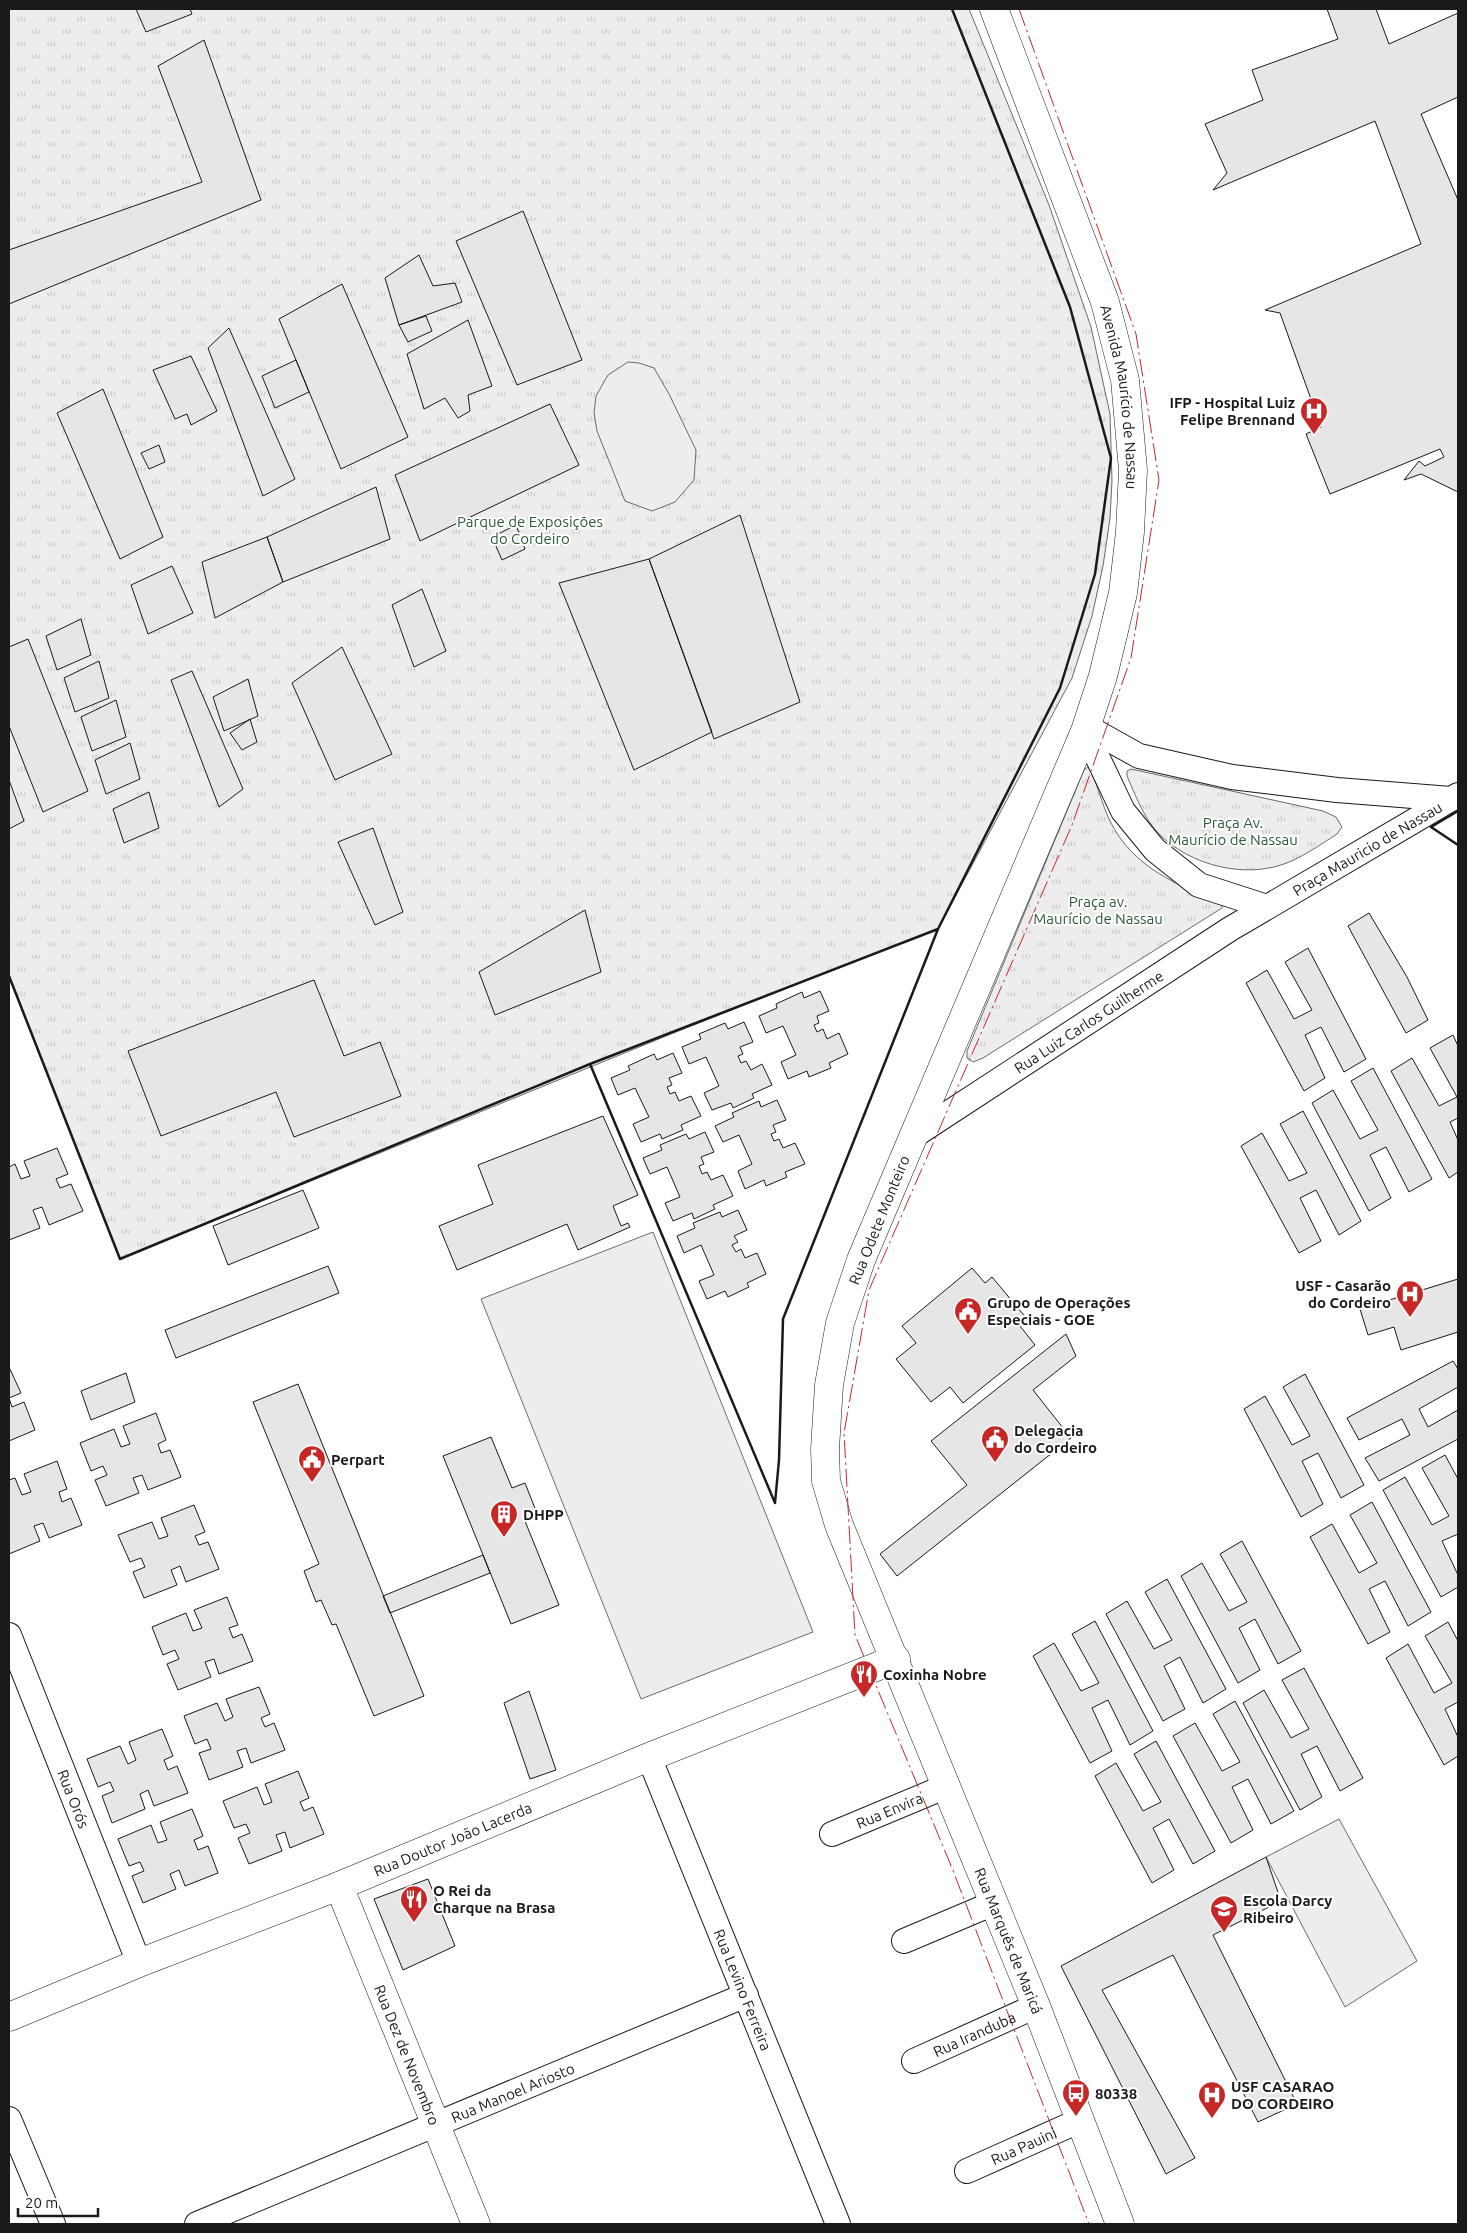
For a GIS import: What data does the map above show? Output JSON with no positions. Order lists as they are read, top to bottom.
{
  "streets": {
    "main road": [
      "Avenida Maurício de Nassau",
      "Rua Odete Monteiro",
      "Rua Doutor João Lacerda",
      "Rua Marquês de Maricá",
      "Rua Dez de Novembro"
    ],
    "street": [
      "Praça Mauricio de Nassau",
      "Rua Luiz Carlos Guilherme",
      "Rua Orós",
      "Rua Envira",
      "Rua Levino Ferreira",
      "Rua Iranduba",
      "Rua Manoel Ariosto",
      "Rua Pauini"
    ]
  },
  "crossings": [
    ["Avenida Maurício de Nassau", "Praça Mauricio de Nassau"],
    ["Avenida Maurício de Nassau", "Rua Odete Monteiro"],
    ["Praça Mauricio de Nassau", "Rua Luiz Carlos Guilherme"],
    ["Rua Luiz Carlos Guilherme", "Rua Odete Monteiro"],
    ["Rua Odete Monteiro", "Rua Doutor João Lacerda"],
    ["Rua Odete Monteiro", "Rua Marquês de Maricá"],
    ["Rua Orós", "Rua Doutor João Lacerda"],
    ["Rua Envira", "Rua Marquês de Maricá"],
    ["Rua Doutor João Lacerda", "Rua Marquês de Maricá"],
    ["Rua Doutor João Lacerda", "Rua Levino Ferreira"],
    ["Rua Doutor João Lacerda", "Rua Dez de Novembro"],
    ["Rua Marquês de Maricá", "Rua Iranduba"],
    ["Rua Marquês de Maricá", "Rua Pauini"],
    ["Rua Levino Ferreira", "Rua Manoel Ariosto"],
    ["Rua Dez de Novembro", "Rua Manoel Ariosto"]
  ],
  "parks": ["Parque de Exposições do Cordeiro", "Praça Av. Maurício de Nassau", "Praça av. Maurício de Nassau"],
  "places": {
    "hospital": ["IFP - Hospital Luiz Felipe Brennand", "USF - Casarão do Cordeiro", "USF CASARAO DO CORDEIRO"],
    "public building": ["Grupo de Operações Especiais - GOE", "Delegacia do Cordeiro", "Perpart"],
    "building": ["DHPP"],
    "restaurant": ["Coxinha Nobre", "O Rei da Charque na Brasa"],
    "school or university": ["Escola Darcy Ribeiro"],
    "bus stop": ["80338"]
  },
  "scale_bar": "20 m"
}
